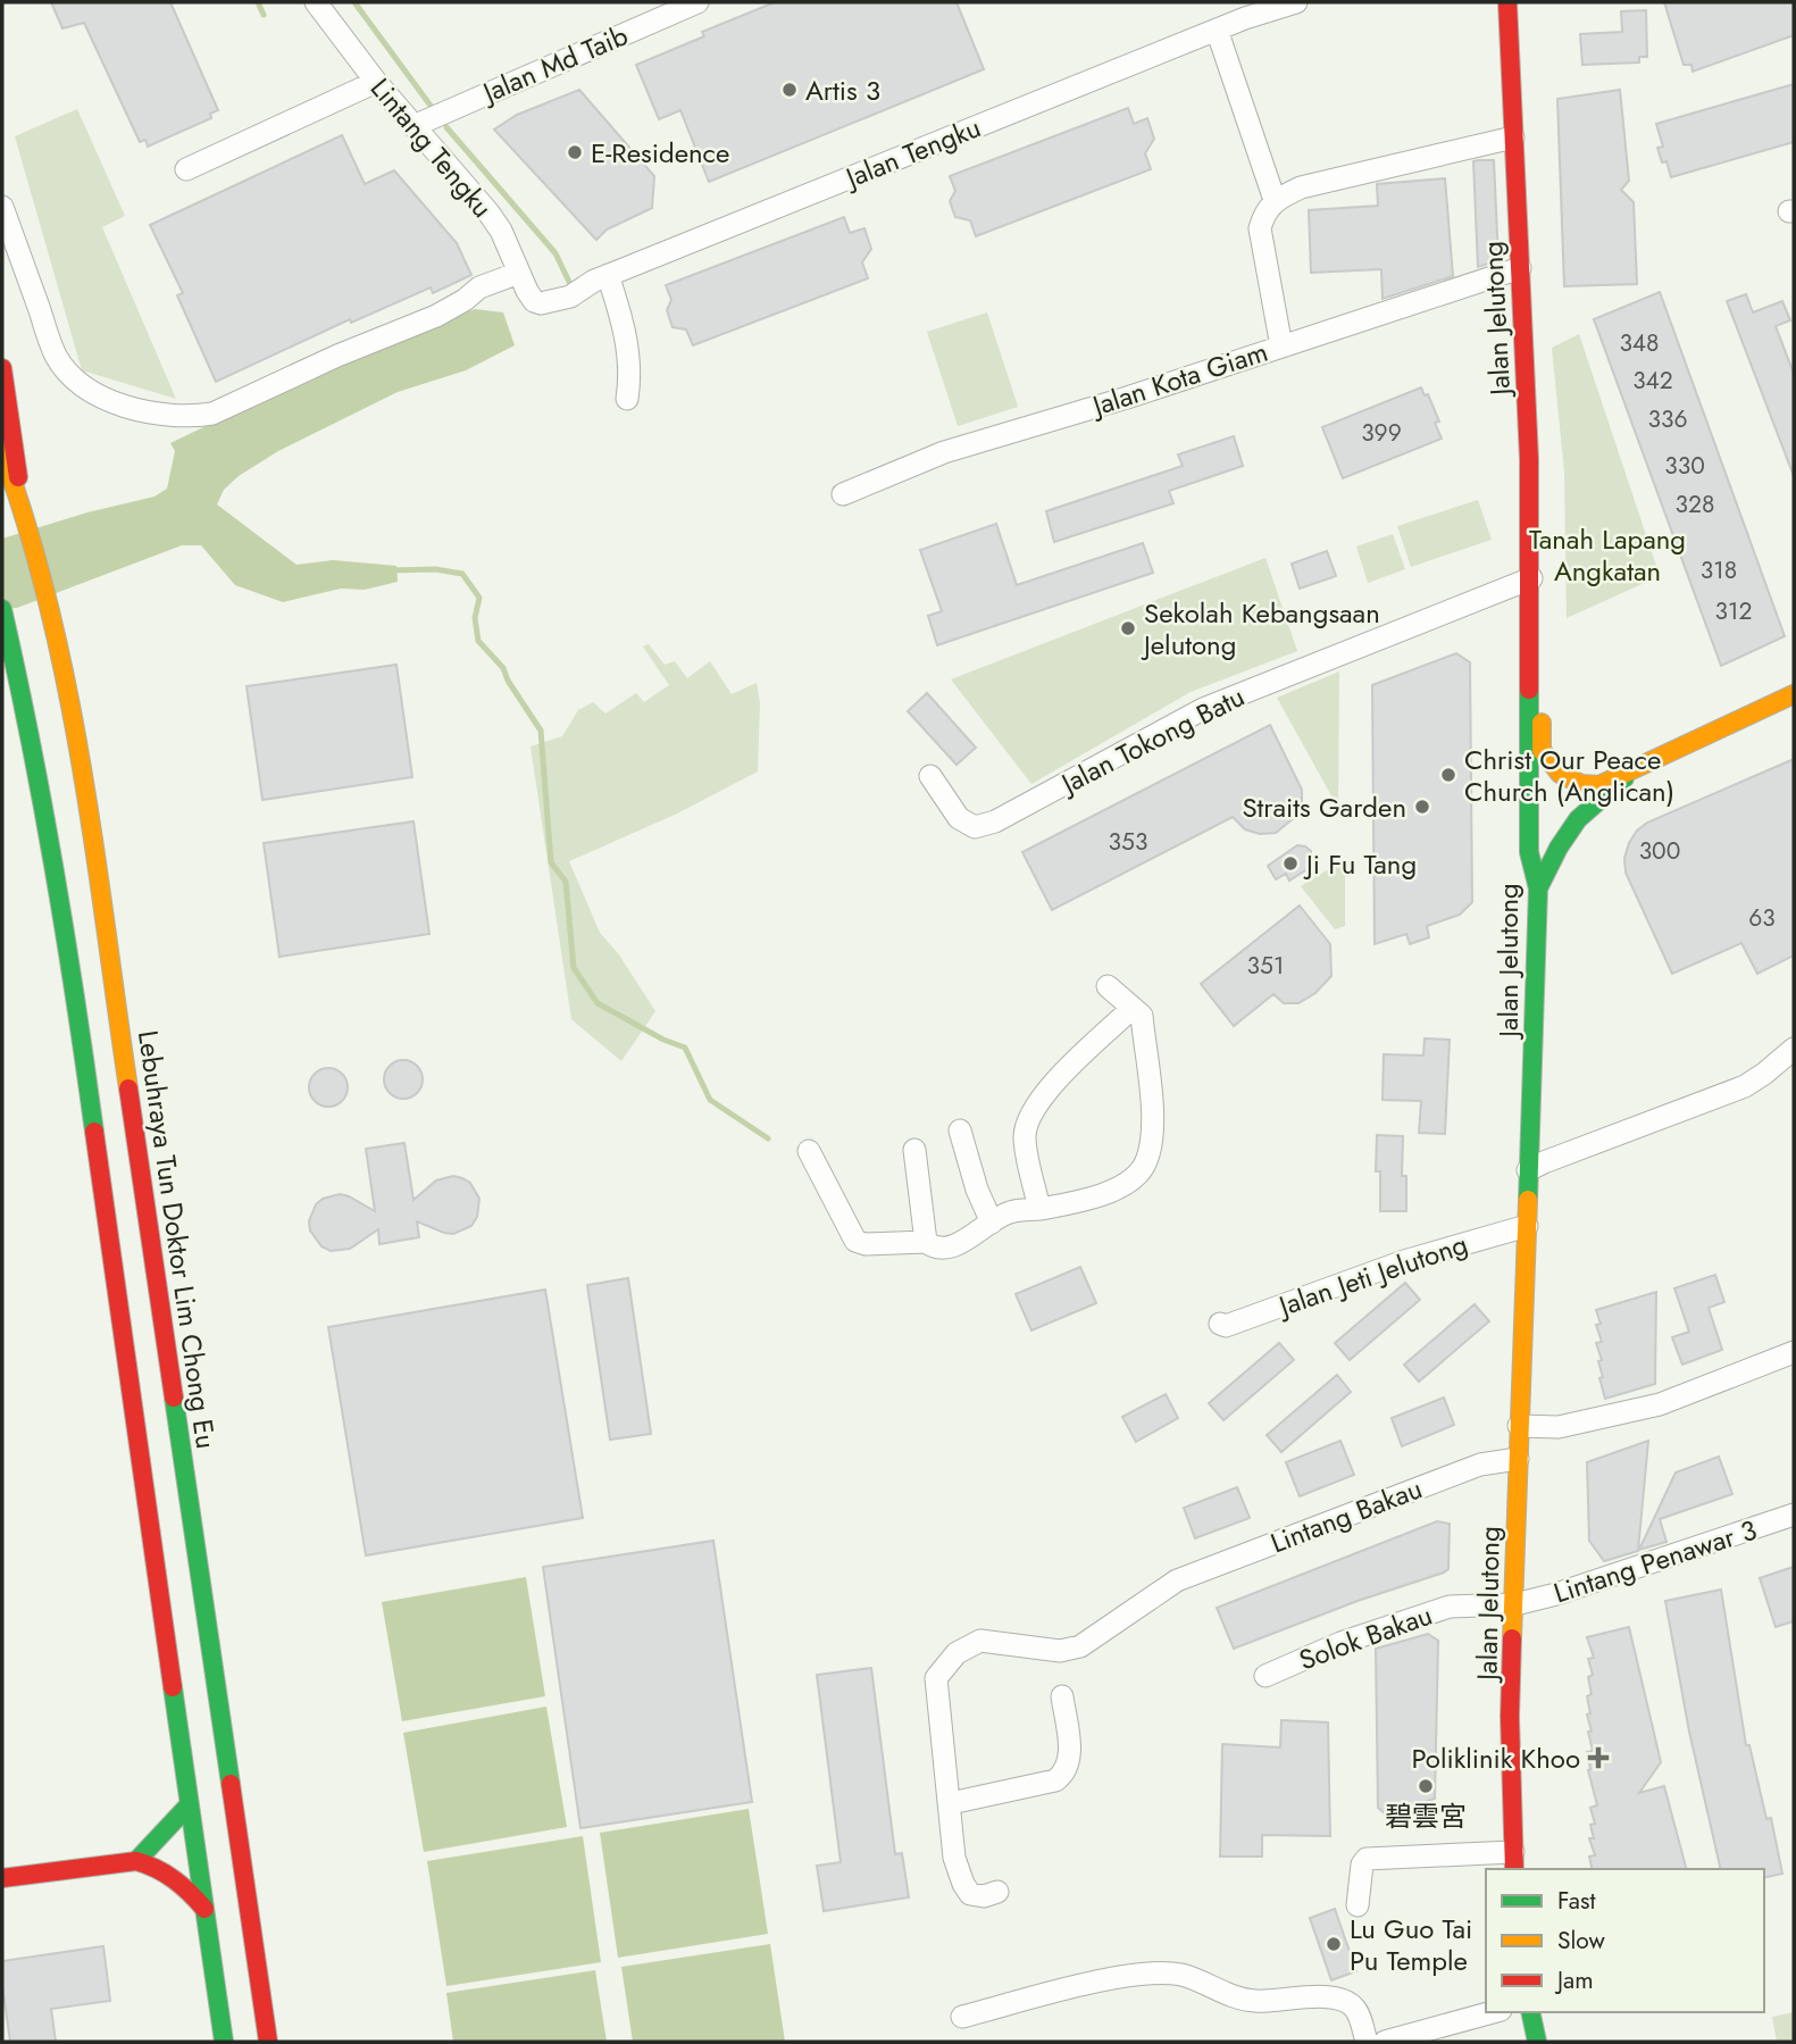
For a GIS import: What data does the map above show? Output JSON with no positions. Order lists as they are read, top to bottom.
{
  "streets": {
    "main road": ["Jalan Jelutong", "Lebuhraya Tun Doktor Lim Chong Eu"],
    "street": [
      "Jalan Md Taib",
      "Lintang Tengku",
      "Jalan Tengku",
      "Jalan Kota Giam",
      "Jalan Tokong Batu",
      "Jalan Jeti Jelutong",
      "Lintang Bakau",
      "Lintang Penawar 3",
      "Solok Bakau"
    ]
  },
  "crossings": [
    ["Jalan Md Taib", "Lintang Tengku"],
    ["Lintang Tengku", "Jalan Tengku"],
    ["Jalan Jelutong", "Jalan Kota Giam"],
    ["Jalan Jelutong", "Jalan Tokong Batu"],
    ["Jalan Jelutong", "Jalan Jeti Jelutong"],
    ["Jalan Jelutong", "Lintang Bakau"],
    ["Jalan Jelutong", "Lintang Penawar 3"],
    ["Jalan Jelutong", "Solok Bakau"],
    ["Lintang Penawar 3", "Solok Bakau"]
  ],
  "parks": ["Tanah Lapang Angkatan"],
  "places": {
    "other": [
      "Artis 3",
      "E-Residence",
      "Sekolah Kebangsaan Jelutong",
      "Christ Our Peace Church (Anglican)",
      "Straits Garden",
      "Ji Fu Tang",
      "碧雲宮",
      "Lu Guo Tai Pu Temple"
    ],
    "health": ["Poliklinik Khoo"]
  },
  "house_numbers": [
    "348",
    "342",
    "336",
    "399",
    "330",
    "328",
    "318",
    "312",
    "353",
    "300",
    "63",
    "351"
  ],
  "legend": ["Fast", "Slow", "Jam"]
}
